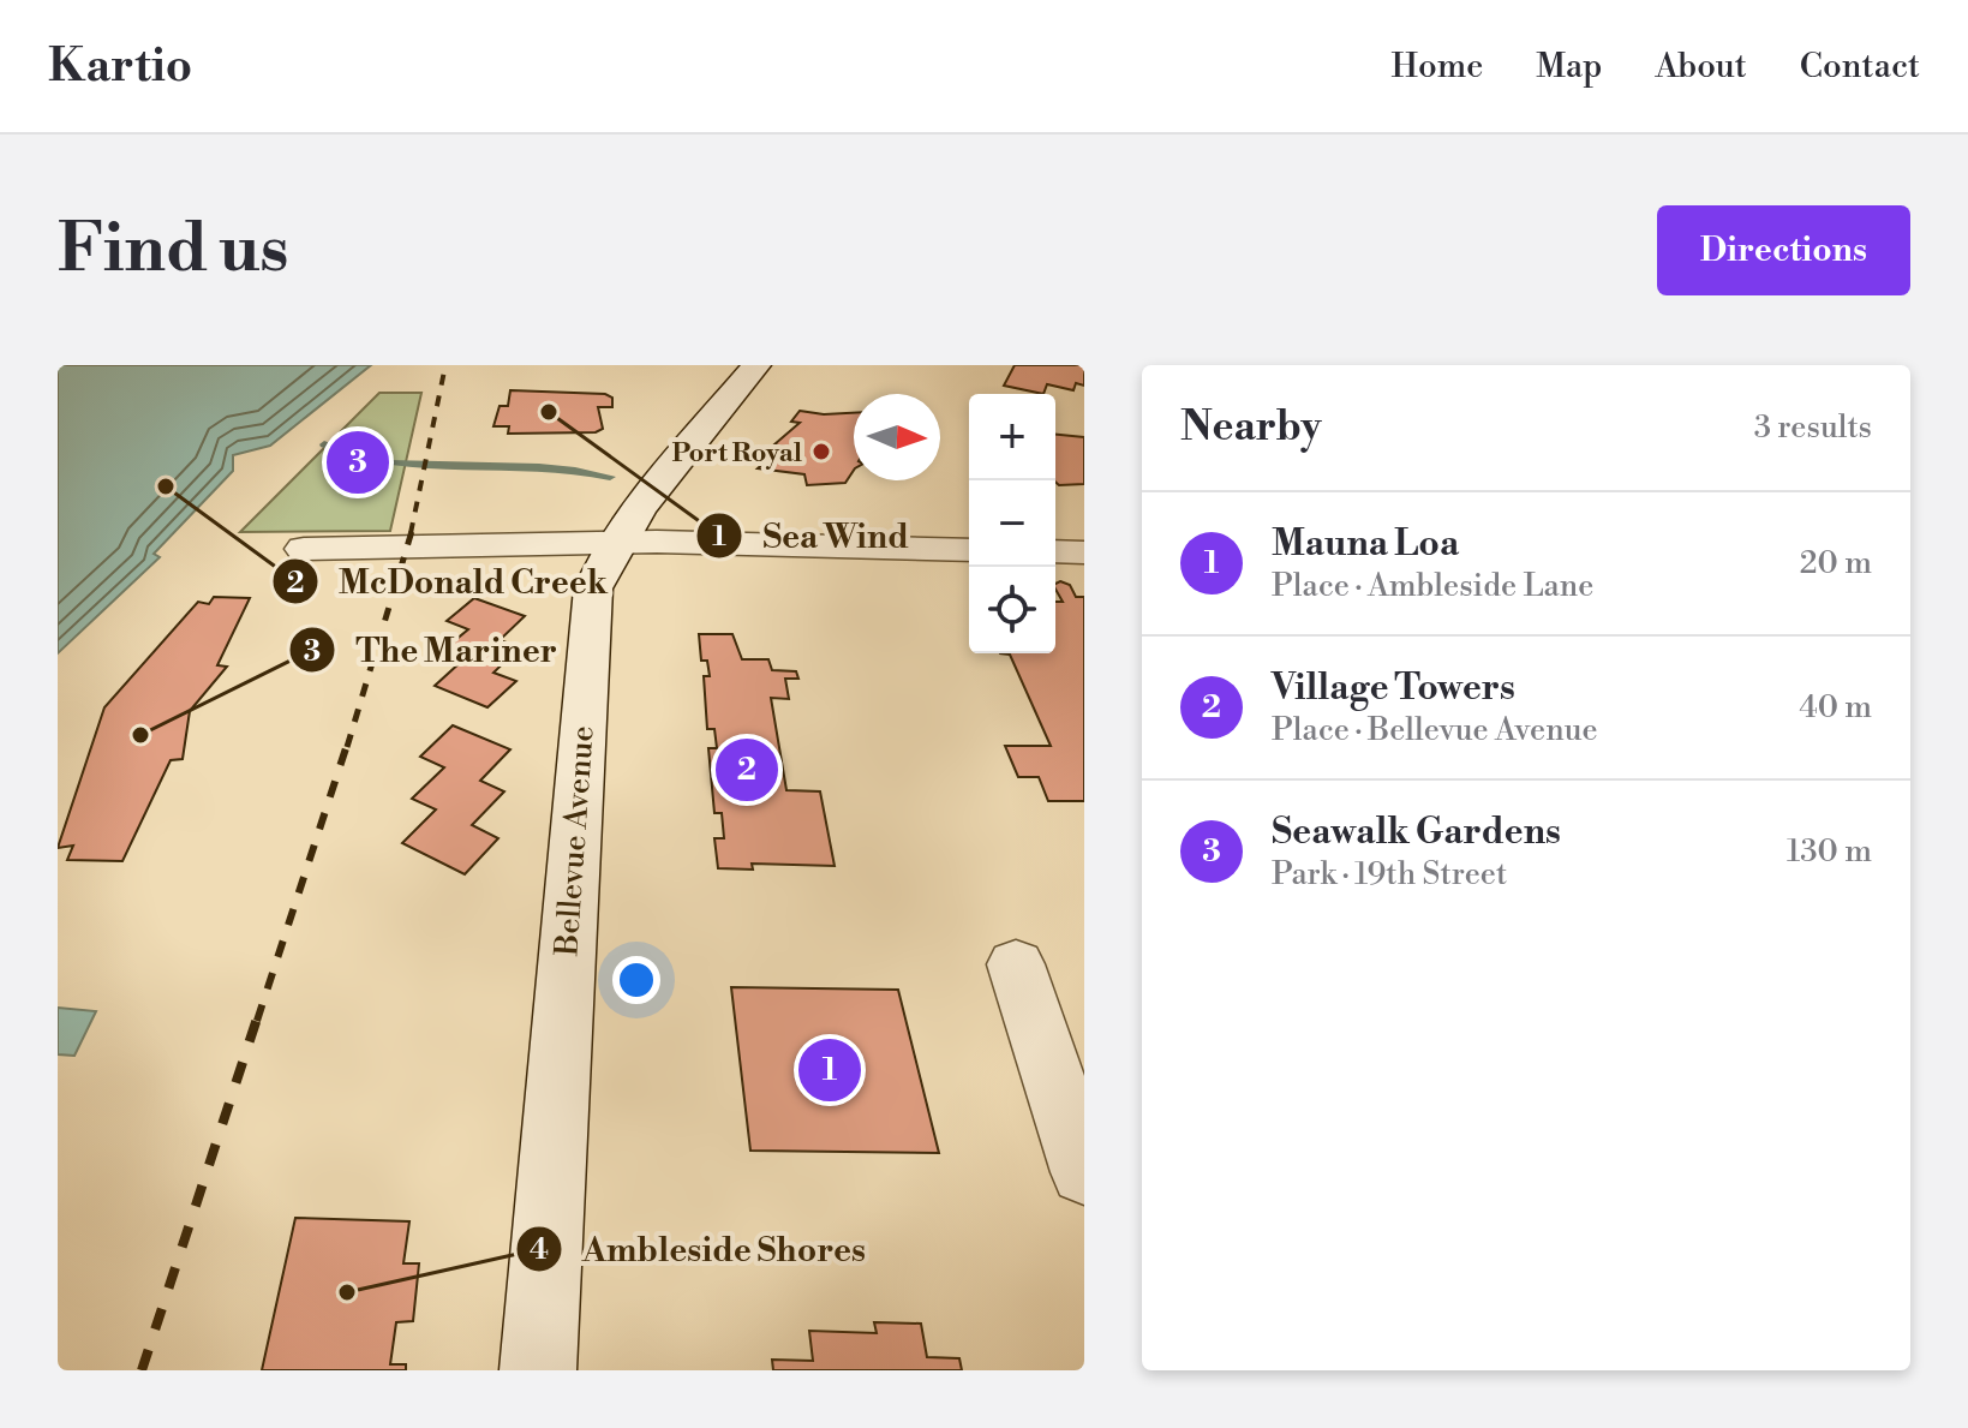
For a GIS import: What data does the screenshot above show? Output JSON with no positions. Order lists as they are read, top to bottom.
{
  "streets": {
    "street": ["Bellevue Avenue"]
  },
  "places": [
    "Sea Wind",
    "Port Royal",
    "McDonald Creek",
    "The Mariner",
    "Ambleside Shores"
  ],
  "north": "right",
  "page": {
    "header": "Kartio",
    "nav": [
      "Home",
      "Map",
      "About",
      "Contact"
    ],
    "buttons": "Directions",
    "title": "Find us",
    "heading": ["Nearby", "3 results"],
    "map_buttons": ["+", "−"],
    "pins": ["3", "2", "1"],
    "list": [
      {
        "mark": "1",
        "name": "Mauna Loa",
        "note": "Place · Ambleside Lane",
        "value": "20 m"
      },
      {
        "mark": "2",
        "name": "Village Towers",
        "note": "Place · Bellevue Avenue",
        "value": "40 m"
      },
      {
        "mark": "3",
        "name": "Seawalk Gardens",
        "note": "Park · 19th Street",
        "value": "130 m"
      }
    ]
  }
}
